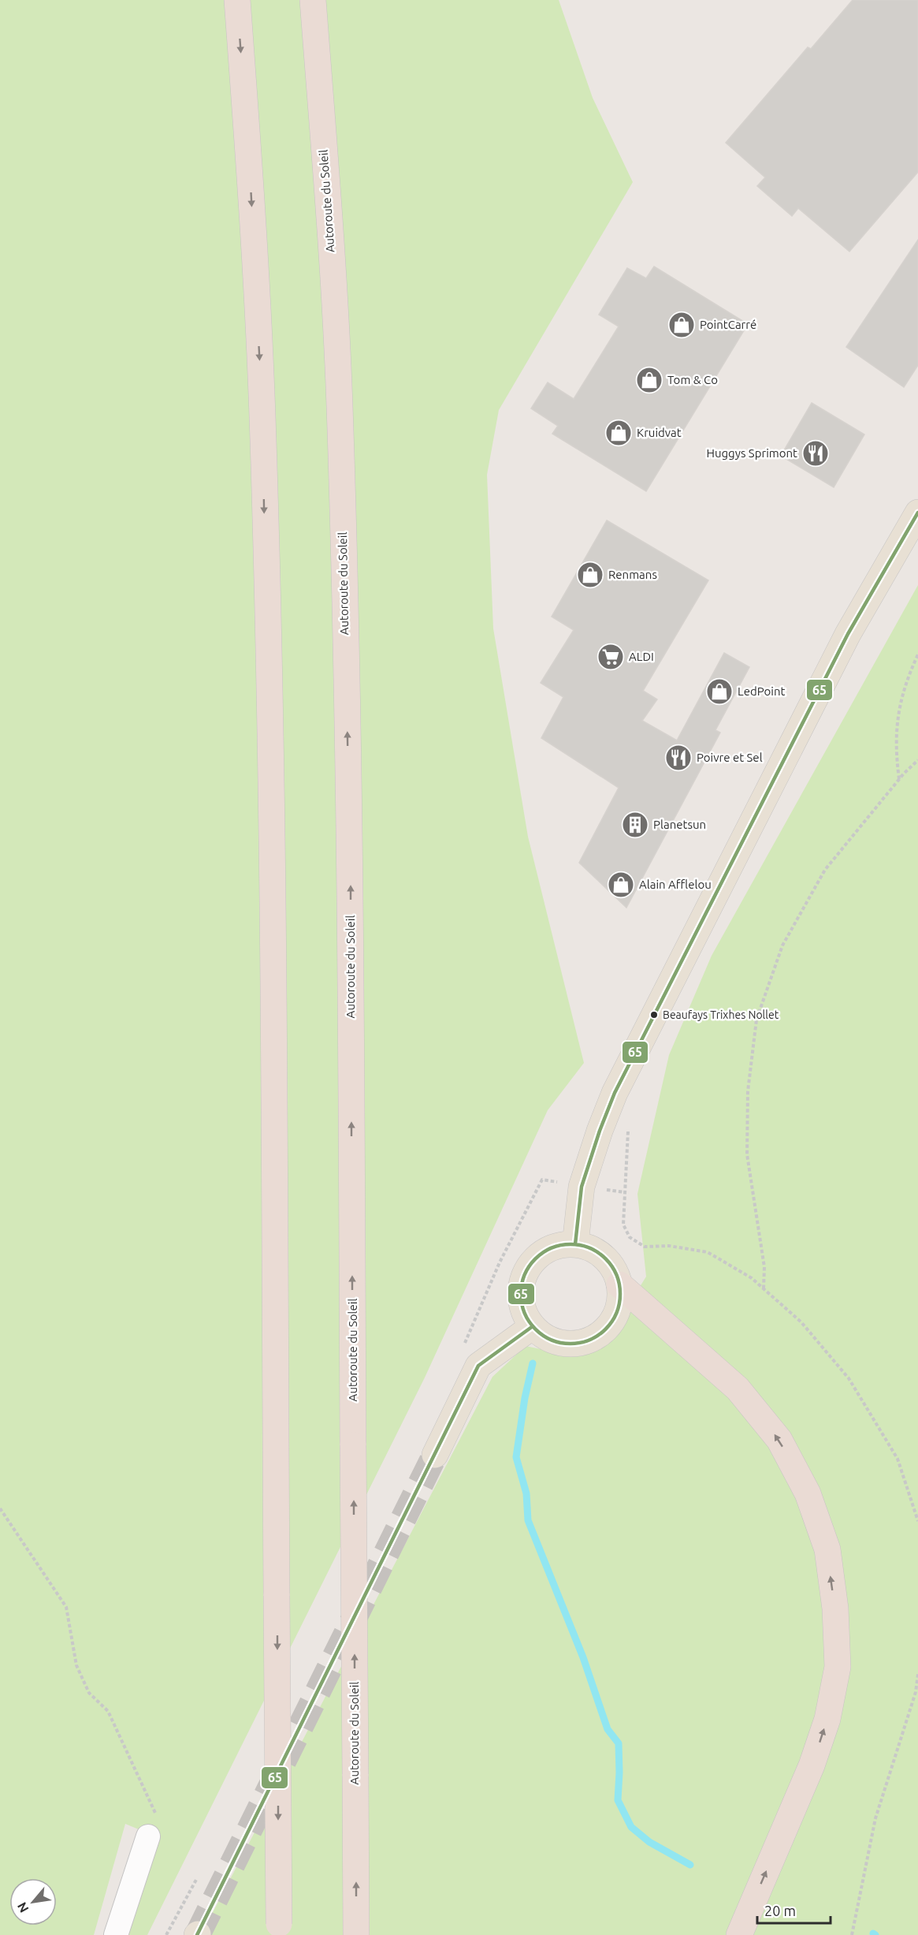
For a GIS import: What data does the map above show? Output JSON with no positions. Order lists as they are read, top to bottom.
{
  "streets": {
    "highway": ["Autoroute du Soleil"]
  },
  "places": {
    "shop": [
      "PointCarré",
      "Tom & Co",
      "Kruidvat",
      "Renmans",
      "LedPoint",
      "Alain Afflelou"
    ],
    "restaurant": ["Huggys Sprimont", "Poivre et Sel"],
    "supermarket": ["ALDI"],
    "building": ["Planetsun"],
    "other": ["Beaufays Trixhes Nollet"]
  },
  "lines": ["transit line 65"],
  "scale_bar": "20 m",
  "north": "bottom left"
}
